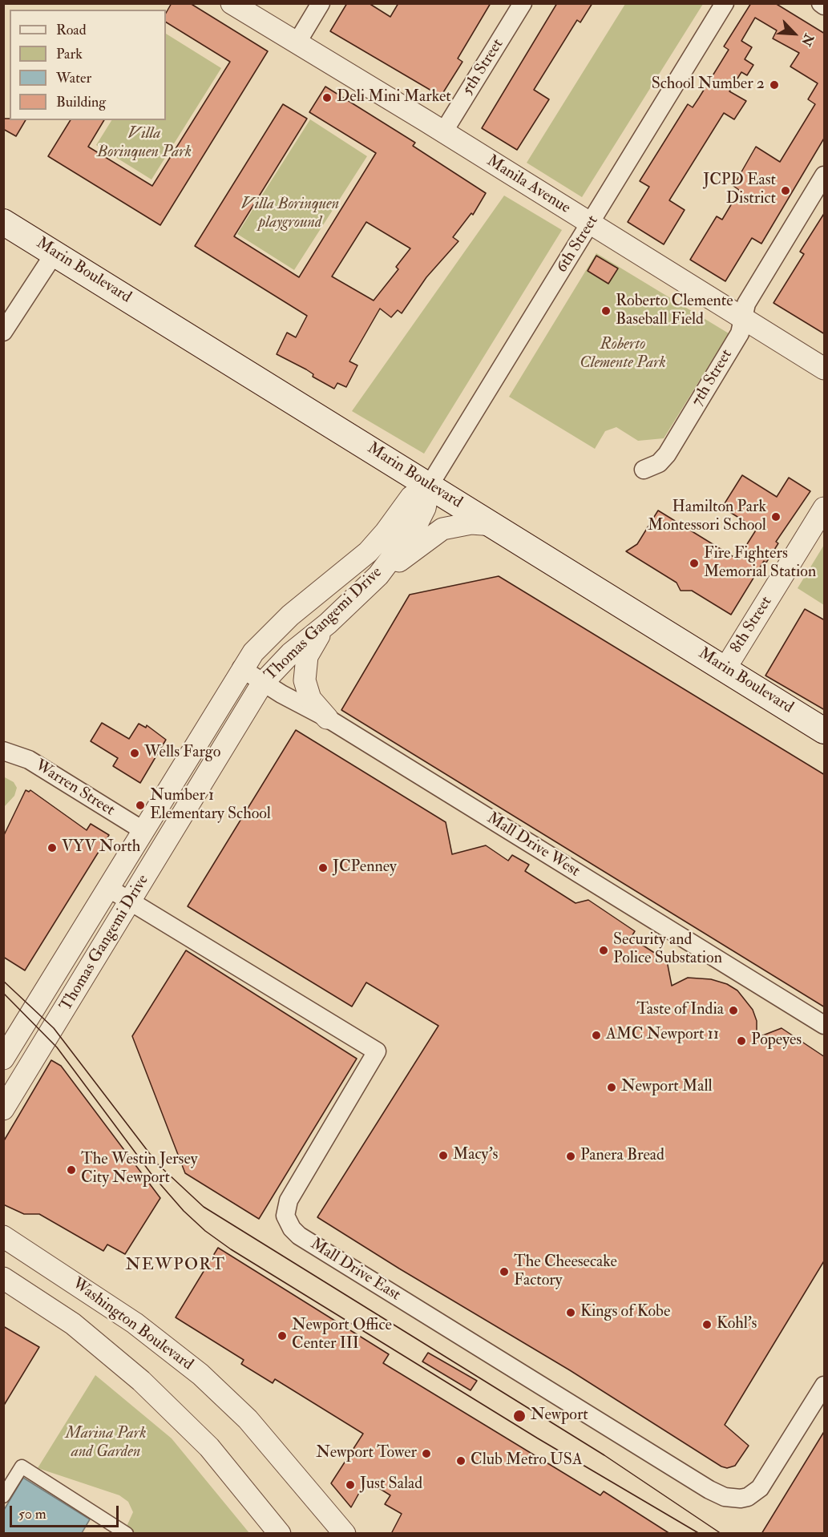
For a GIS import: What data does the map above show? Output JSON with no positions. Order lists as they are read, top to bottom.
{
  "streets": {
    "main road": ["Marin Boulevard"],
    "street": [
      "5th Street",
      "Manila Avenue",
      "6th Street",
      "7th Street",
      "Thomas Gangemi Drive",
      "8th Street",
      "Warren Street",
      "Mall Drive West",
      "Mall Drive East",
      "Washington Boulevard"
    ]
  },
  "crossings": [
    ["5th Street", "Manila Avenue"],
    ["Manila Avenue", "6th Street"],
    ["Manila Avenue", "7th Street"],
    ["6th Street", "Marin Boulevard"],
    ["6th Street", "Thomas Gangemi Drive"],
    ["Marin Boulevard", "Thomas Gangemi Drive"],
    ["Marin Boulevard", "8th Street"],
    ["Thomas Gangemi Drive", "Warren Street"],
    ["Thomas Gangemi Drive", "Mall Drive West"],
    ["Thomas Gangemi Drive", "Mall Drive East"]
  ],
  "districts": ["NEWPORT"],
  "parks": [
    "Villa Borinquen Park",
    "Villa Borinquen playground",
    "Roberto Clemente Park",
    "Marina Park and Garden"
  ],
  "places": [
    "School Number 2",
    "Deli Mini Market",
    "JCPD East District",
    "Roberto Clemente Baseball Field",
    "Hamilton Park Montessori School",
    "Fire Fighters Memorial Station",
    "Wells Fargo",
    "Number 1 Elementary School",
    "VYV North",
    "JCPenney",
    "Security and Police Substation",
    "Taste of India",
    "AMC Newport 11",
    "Popeyes",
    "Newport Mall",
    "Macy's",
    "Panera Bread",
    "The Westin Jersey City Newport",
    "The Cheesecake Factory",
    "Kings of Kobe",
    "Kohl's",
    "Newport Office Center III",
    "Newport",
    "Newport Tower",
    "Club Metro USA",
    "Just Salad"
  ],
  "legend": [
    "Road",
    "Park",
    "Water",
    "Building"
  ],
  "scale_bar": "50 m",
  "north": "bottom right"
}
